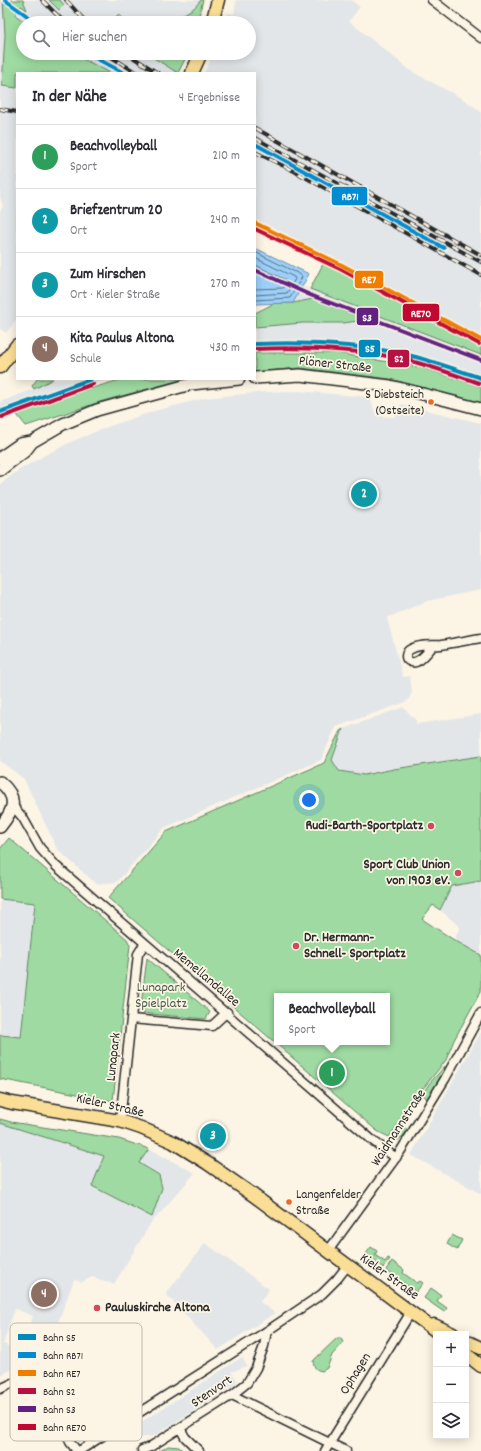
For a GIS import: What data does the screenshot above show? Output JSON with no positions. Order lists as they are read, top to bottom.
{
  "streets": {
    "main road": ["Kieler Straße"],
    "street": [
      "Plöner Straße",
      "Memellandallee",
      "Lunapark",
      "Waidmannstraße",
      "Ophagen",
      "Stenvort"
    ]
  },
  "crossings": [
    ["Memellandallee", "Lunapark"],
    ["Memellandallee", "Waidmannstraße"],
    ["Lunapark", "Kieler Straße"],
    ["Kieler Straße", "Waidmannstraße"],
    ["Kieler Straße", "Ophagen"]
  ],
  "parks": ["Lunapark Spielplatz"],
  "places": [
    "S Diebsteich (Ostseite)",
    "Rudi-Barth-Sportplatz",
    "Sport Club Union von 1903 eV.",
    "Dr. Hermann- Schnell- Sportplatz",
    "Langenfelder Straße",
    "Pauluskirche Altona"
  ],
  "lines": [
    "rail line RB71",
    "rail line RE7",
    "rail line RE70",
    "rail line S3",
    "rail line S5",
    "rail line S2"
  ],
  "legend": [
    "Bahn S5",
    "Bahn RB71",
    "Bahn RE7",
    "Bahn S2",
    "Bahn S3",
    "Bahn RE70"
  ],
  "page": {
    "search": "Hier suchen",
    "heading": ["In der Nähe", "4 Ergebnisse"],
    "list": [
      {
        "mark": "1",
        "name": "Beachvolleyball",
        "note": "Sport",
        "value": "210 m"
      },
      {
        "mark": "2",
        "name": "Briefzentrum 20",
        "note": "Ort",
        "value": "240 m"
      },
      {
        "mark": "3",
        "name": "Zum Hirschen",
        "note": "Ort · Kieler Straße",
        "value": "270 m"
      },
      {
        "mark": "4",
        "name": "Kita Paulus Altona",
        "note": "Schule",
        "value": "430 m"
      }
    ],
    "pins": [
      "2",
      "1",
      "3",
      "4"
    ],
    "popup": ["Beachvolleyball", "Sport"],
    "map_buttons": ["+", "−"]
  }
}
